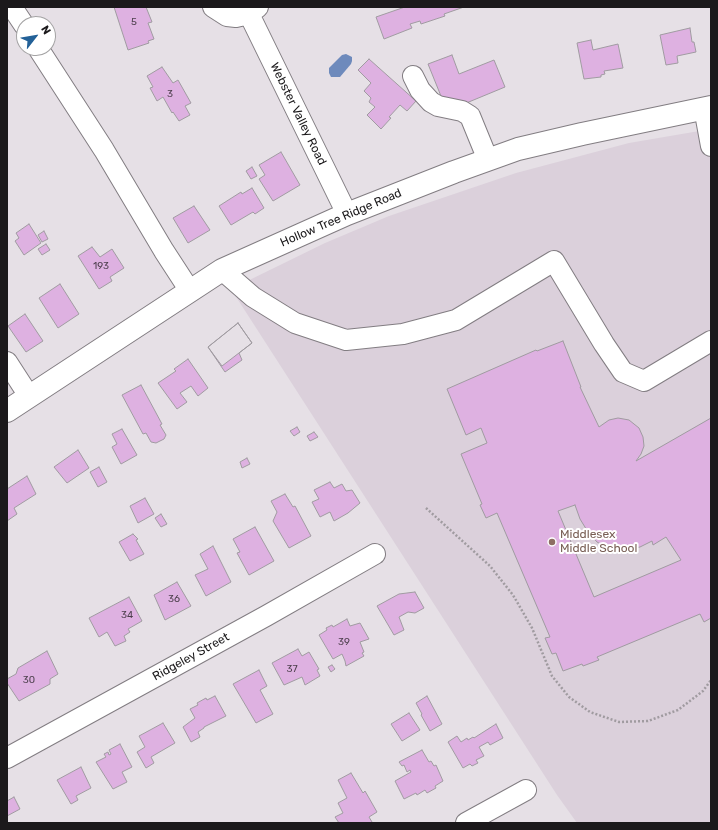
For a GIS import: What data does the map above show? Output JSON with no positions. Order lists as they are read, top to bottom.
{
  "streets": {
    "main road": ["Hollow Tree Ridge Road"],
    "street": ["Webster Valley Road", "Ridgeley Street"]
  },
  "crossings": [
    ["Webster Valley Road", "Hollow Tree Ridge Road"]
  ],
  "places": ["Middlesex Middle School"],
  "house_numbers": [
    "5",
    "3",
    "193",
    "36",
    "34",
    "39",
    "37",
    "30"
  ],
  "north": "top right"
}
